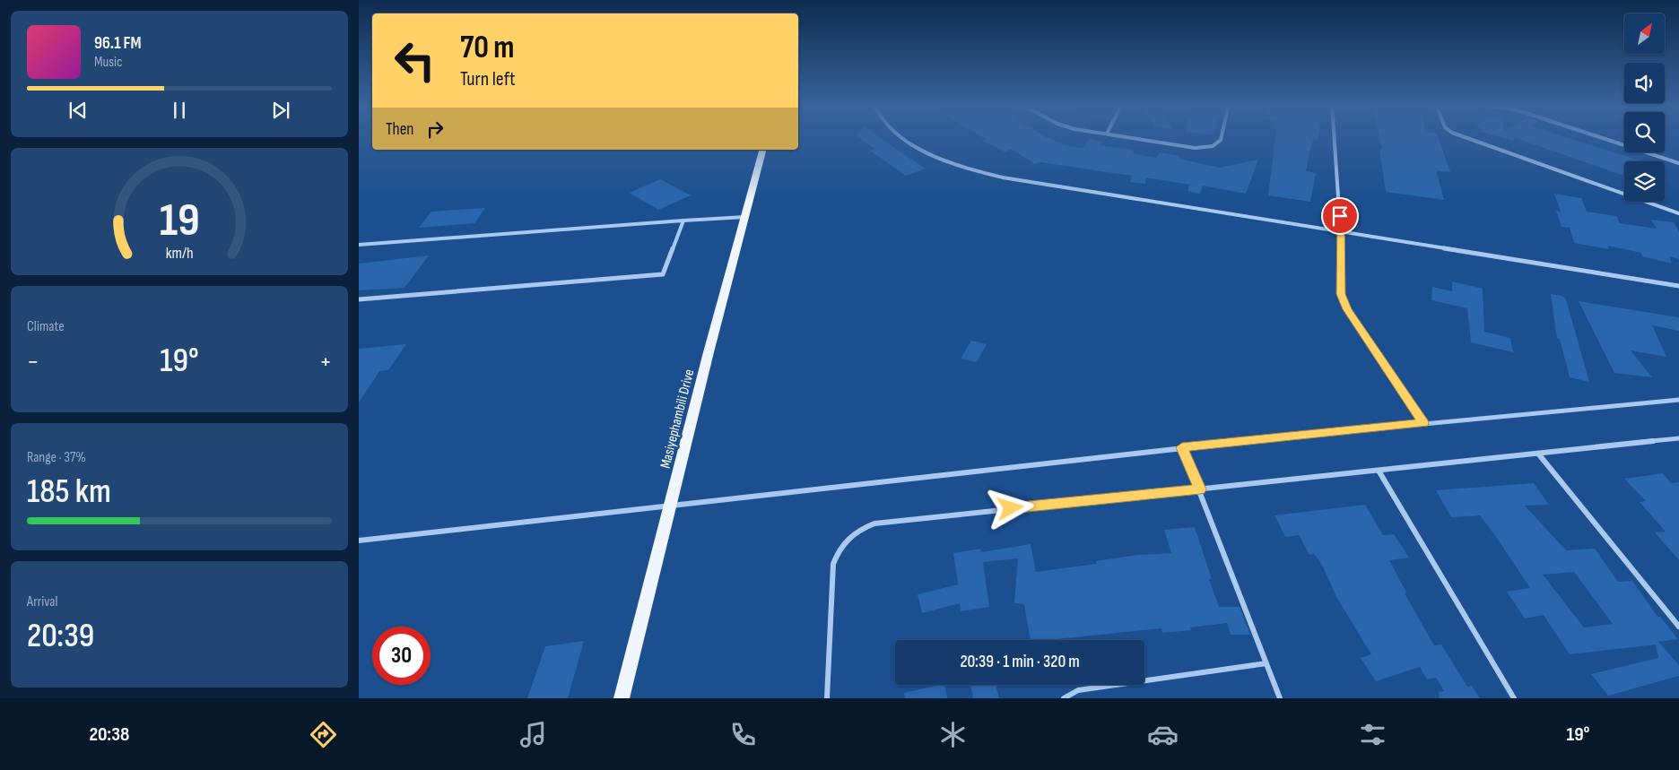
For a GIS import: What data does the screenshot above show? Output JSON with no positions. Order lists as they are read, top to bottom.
{
  "streets": {
    "main road": ["Masiyephambili Drive"]
  },
  "north": "top right",
  "page": {
    "turn": ["70 m", "Turn left"],
    "song": ["96.1 FM", "Music"],
    "then": "Then",
    "tile": [
      "Climate",
      ["Range · 37%", "185 km"],
      ["Arrival", "20:39"]
    ],
    "heat": ["−", "19°", "+"],
    "limit": "30",
    "trip": "20:39 · 1 min · 320 m",
    "tabs": ["20:38", "19°"],
    "gauge": ["19", "km/h"]
  }
}
